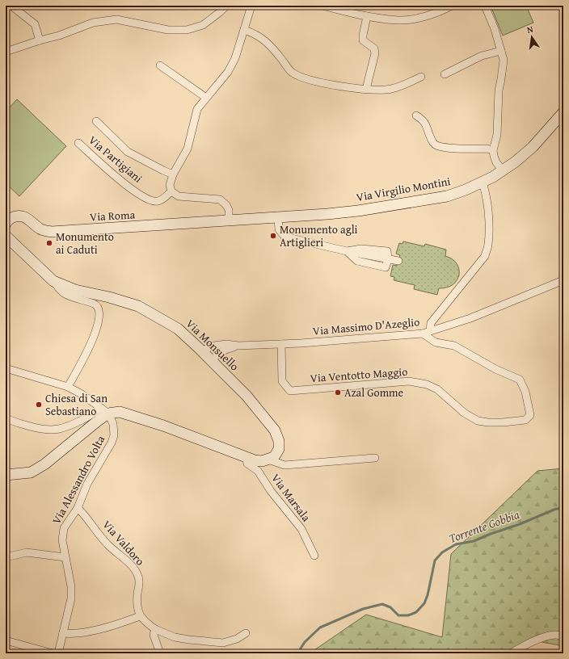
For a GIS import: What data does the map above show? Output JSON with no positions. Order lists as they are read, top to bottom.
{
  "streets": {
    "main road": ["Via Virgilio Montini", "Via Roma", "Via Monsuello"],
    "street": [
      "Via Partigiani",
      "Via Massimo D'Azeglio",
      "Via Ventotto Maggio",
      "Via Alessandro Volta",
      "Via Marsala",
      "Via Valdoro"
    ]
  },
  "crossings": [
    ["Via Virgilio Montini", "Via Roma"],
    ["Via Massimo D'Azeglio", "Via Monsuello"],
    ["Via Massimo D'Azeglio", "Via Ventotto Maggio"],
    ["Via Alessandro Volta", "Via Valdoro"]
  ],
  "water": ["Torrente Gobbia"],
  "places": [
    "Monumento agli Artiglieri",
    "Monumento ai Caduti",
    "Azal Gomme",
    "Chiesa di San Sebastiano"
  ],
  "north": "top"
}
